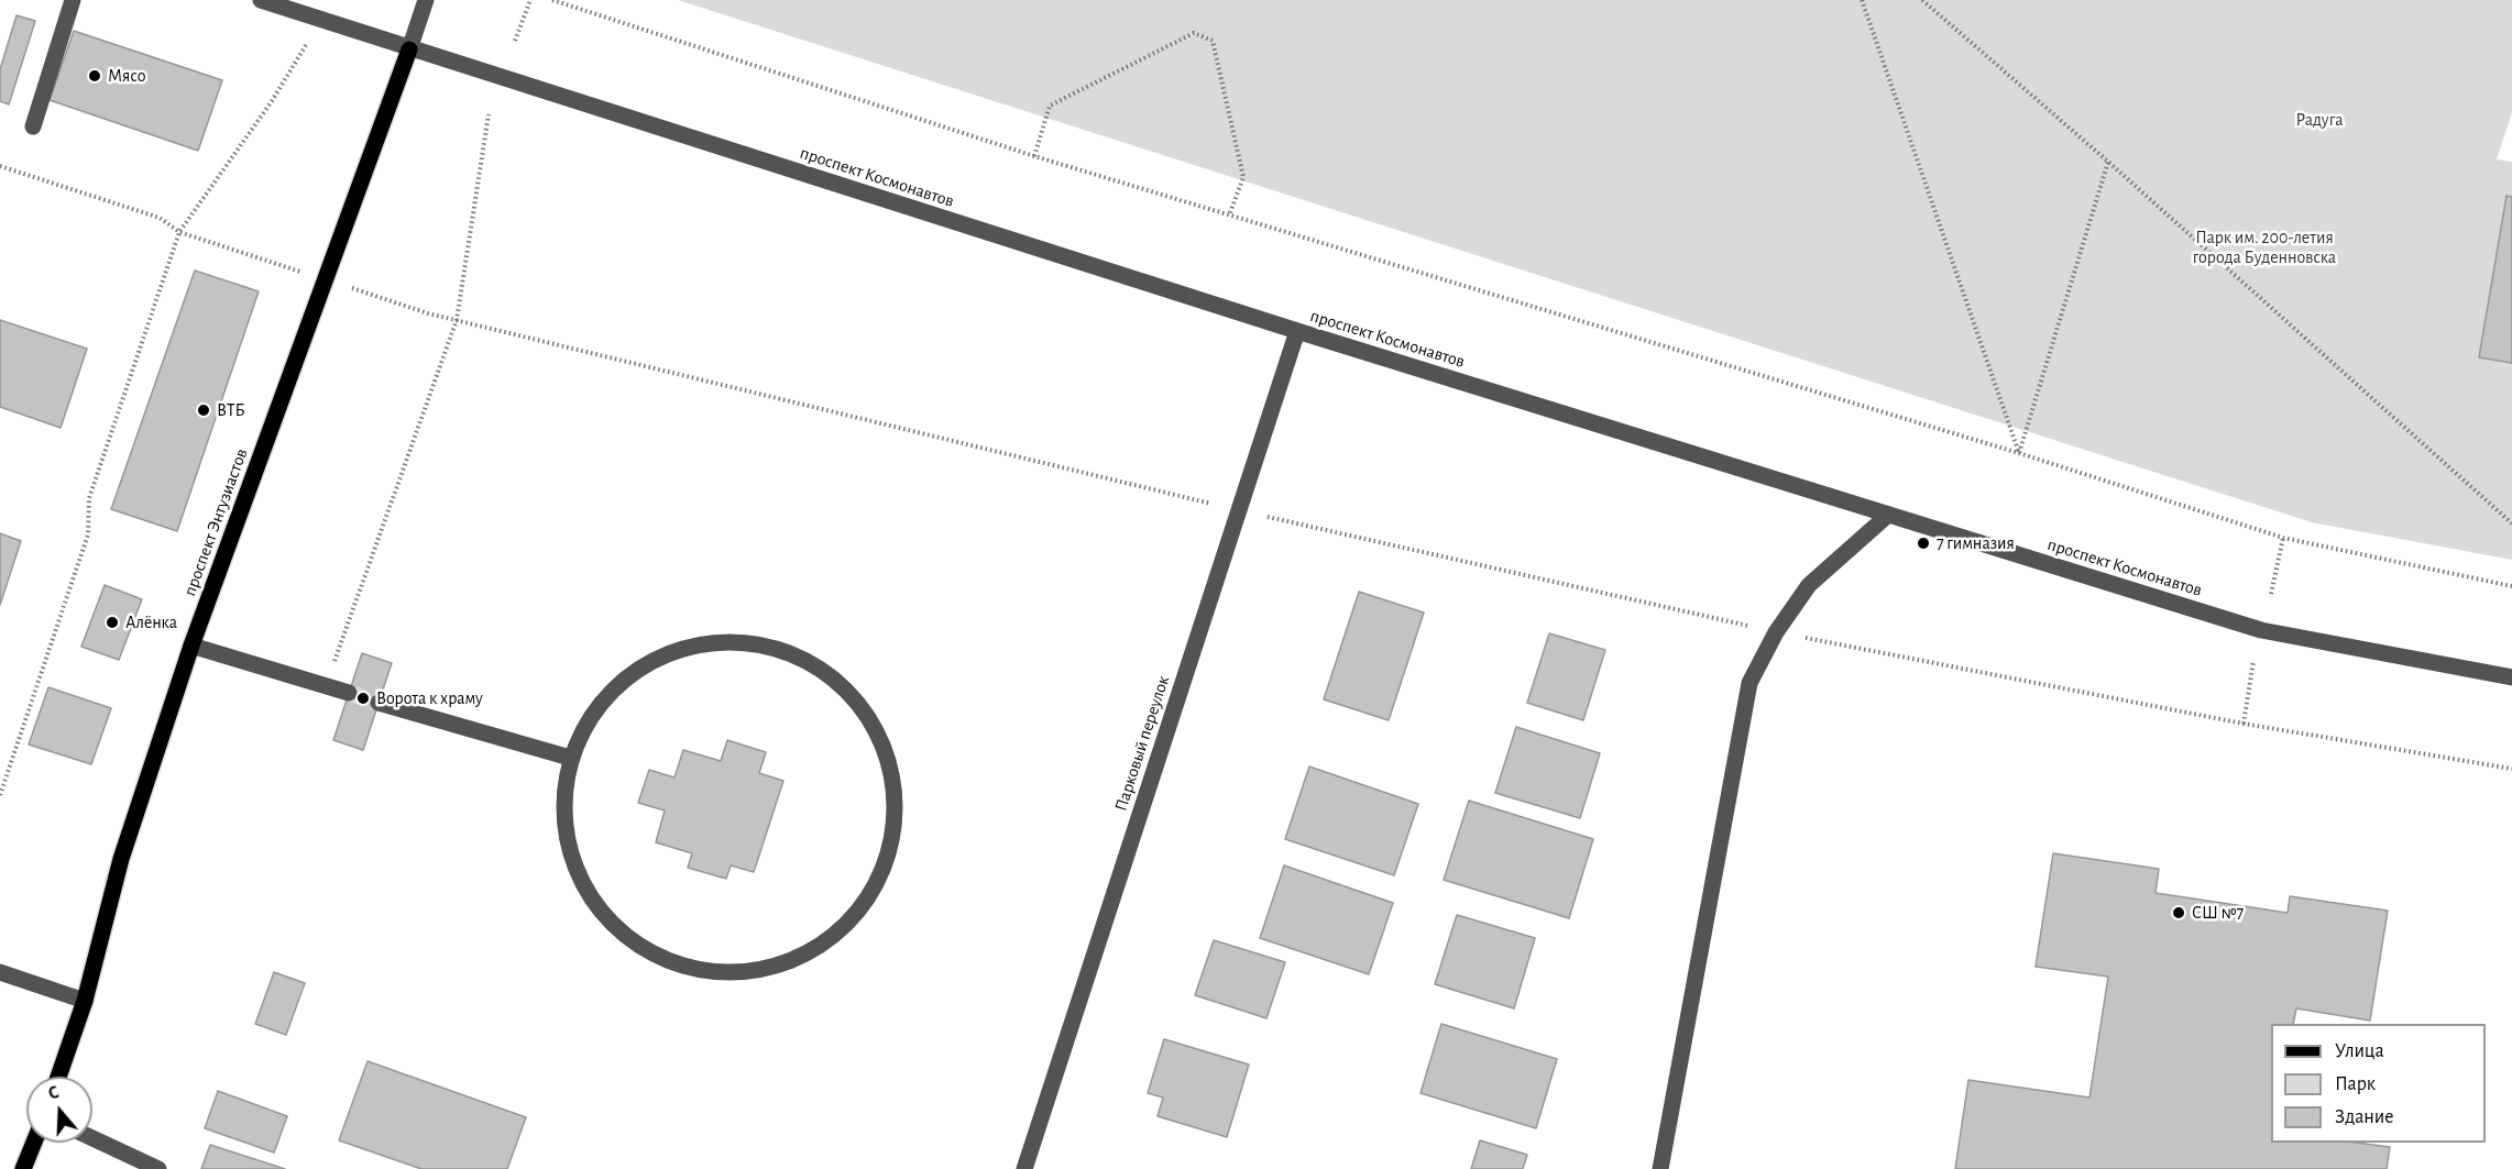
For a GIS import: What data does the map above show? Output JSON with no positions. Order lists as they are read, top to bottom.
{
  "streets": {
    "main road": ["проспект Энтузиастов"],
    "street": ["проспект Космонавтов", "Парковый переулок"]
  },
  "crossings": [
    ["проспект Космонавтов", "проспект Энтузиастов"],
    ["проспект Космонавтов", "Парковый переулок"]
  ],
  "parks": ["Радуга", "Парк им. 200-летия города Буденновска"],
  "places": [
    "Мясо",
    "ВТБ",
    "7 гимназия",
    "Алёнка",
    "Ворота к храму",
    "СШ №7"
  ],
  "legend": ["Улица", "Парк", "Здание"],
  "north": "top"
}
